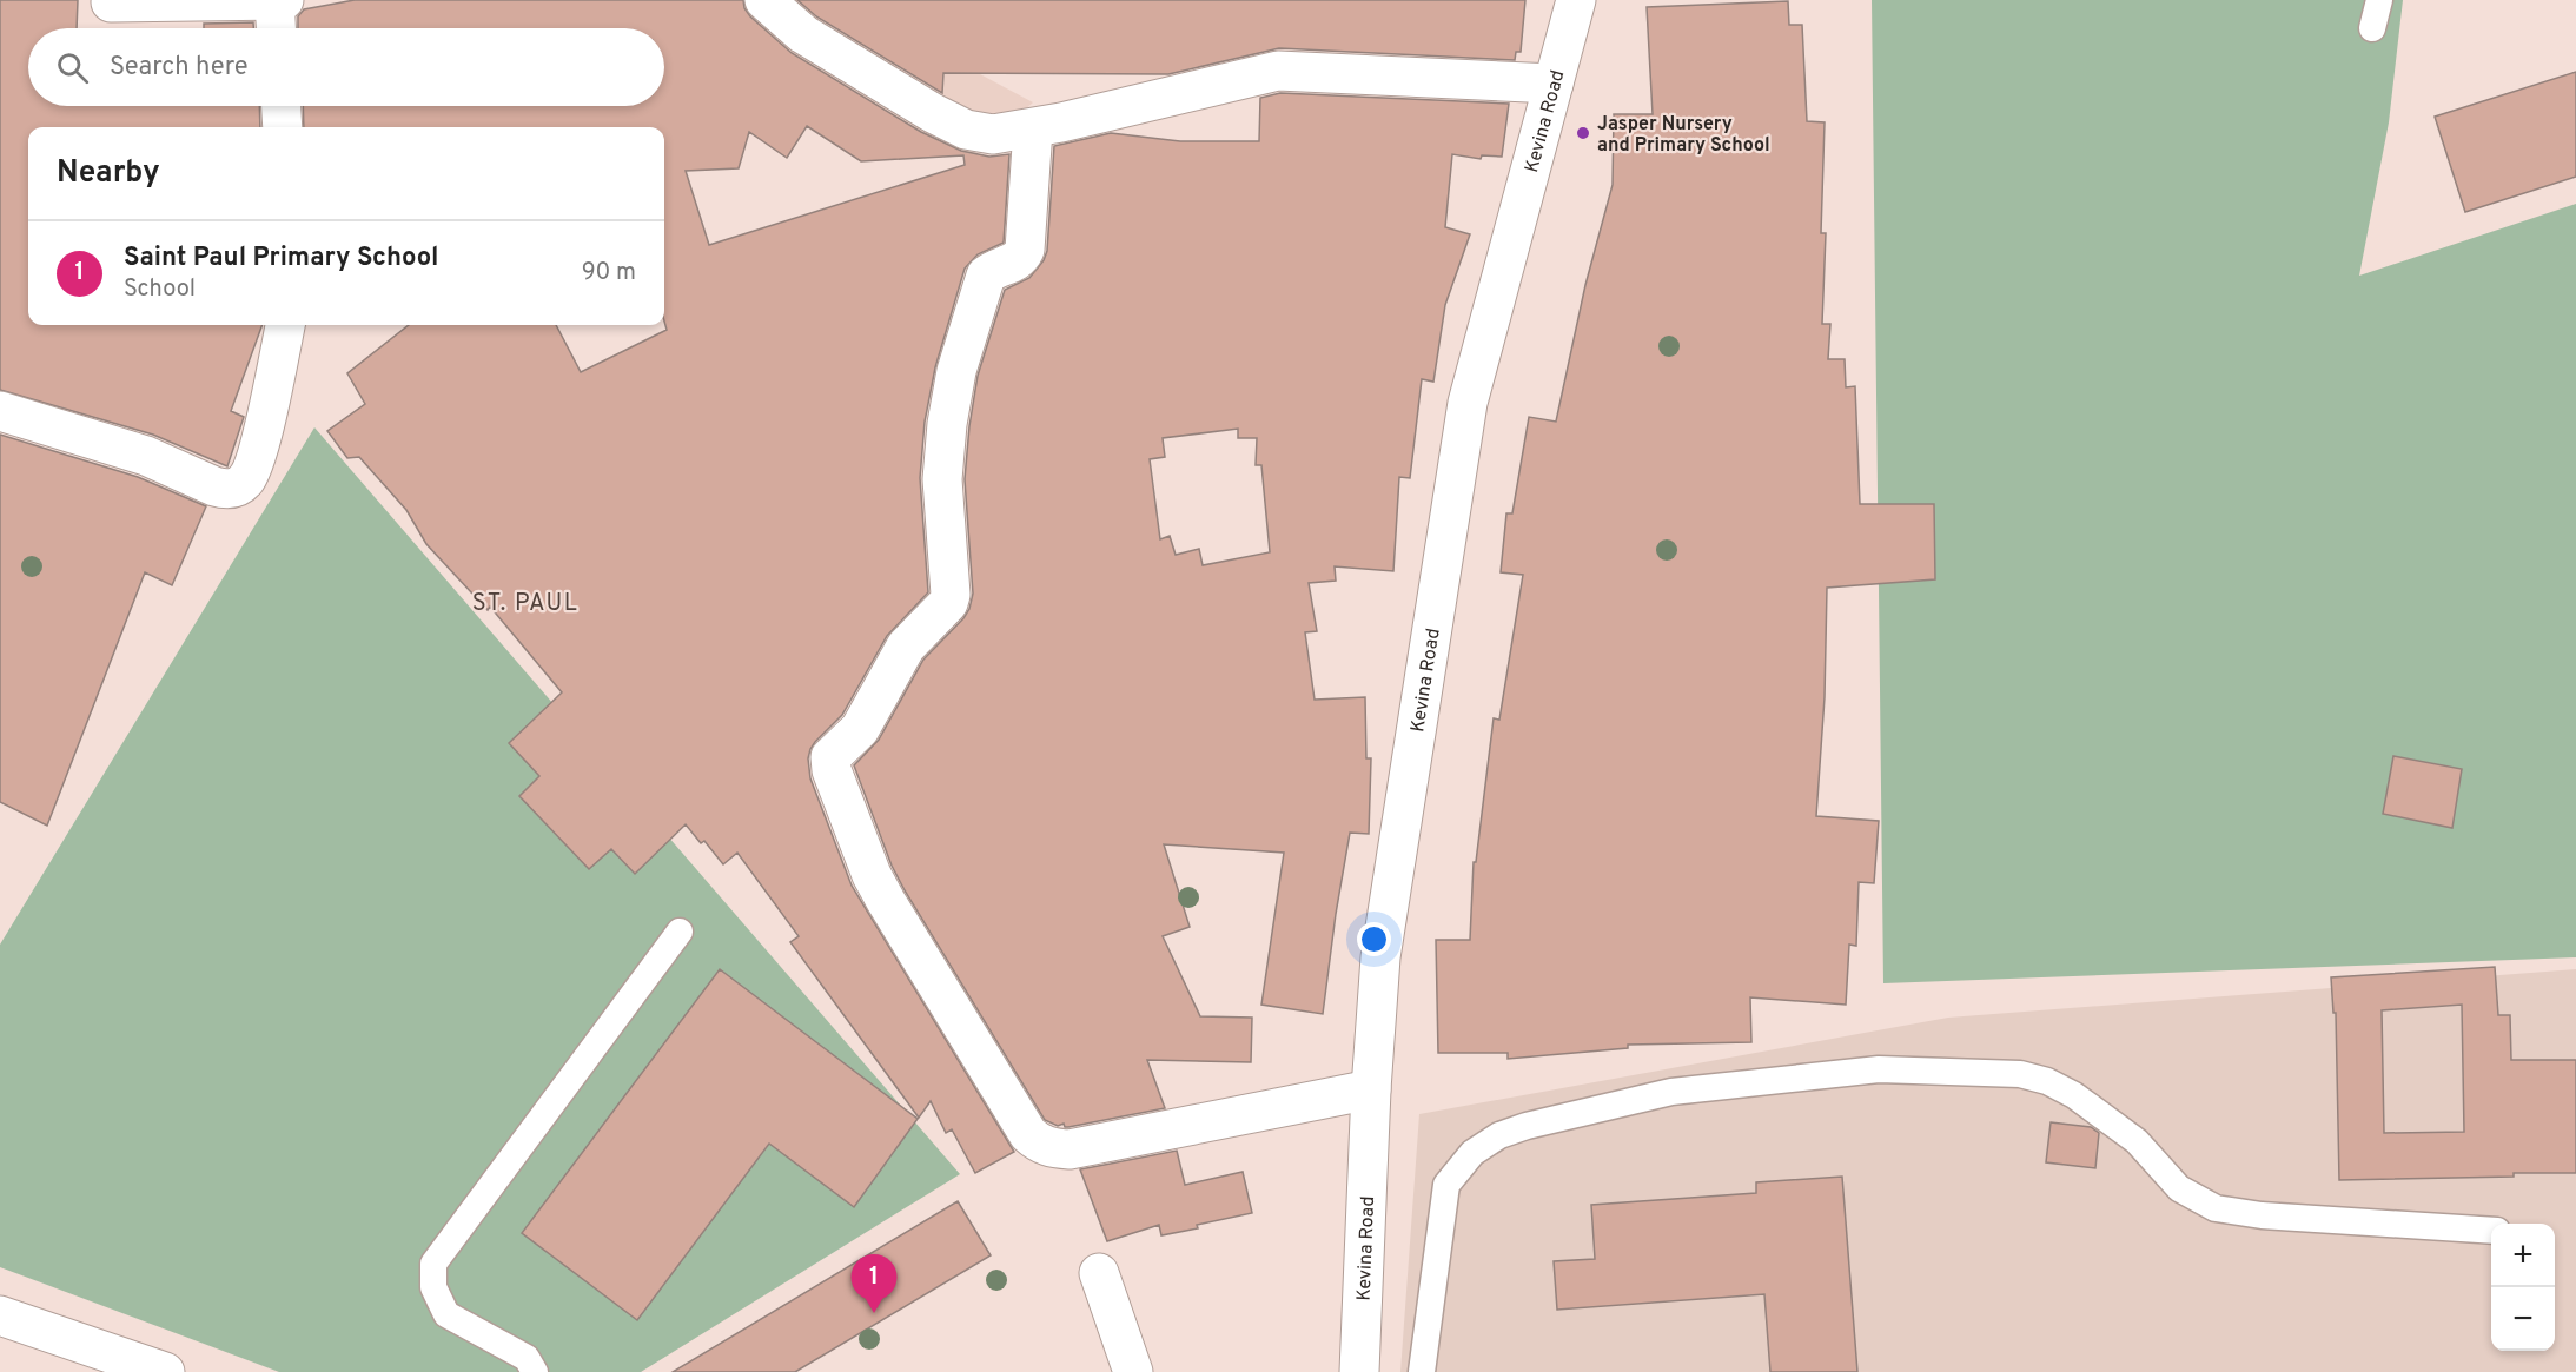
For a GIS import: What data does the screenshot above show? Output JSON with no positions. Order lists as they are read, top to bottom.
{
  "streets": {
    "street": ["Kevina Road"]
  },
  "districts": ["ST. PAUL"],
  "places": ["Jasper Nursery and Primary School"],
  "page": {
    "search": "Search here",
    "heading": "Nearby",
    "list": [
      {
        "mark": "1",
        "name": "Saint Paul Primary School",
        "note": "School",
        "value": "90 m"
      }
    ],
    "map_buttons": ["+", "−"],
    "pins": "1"
  }
}
